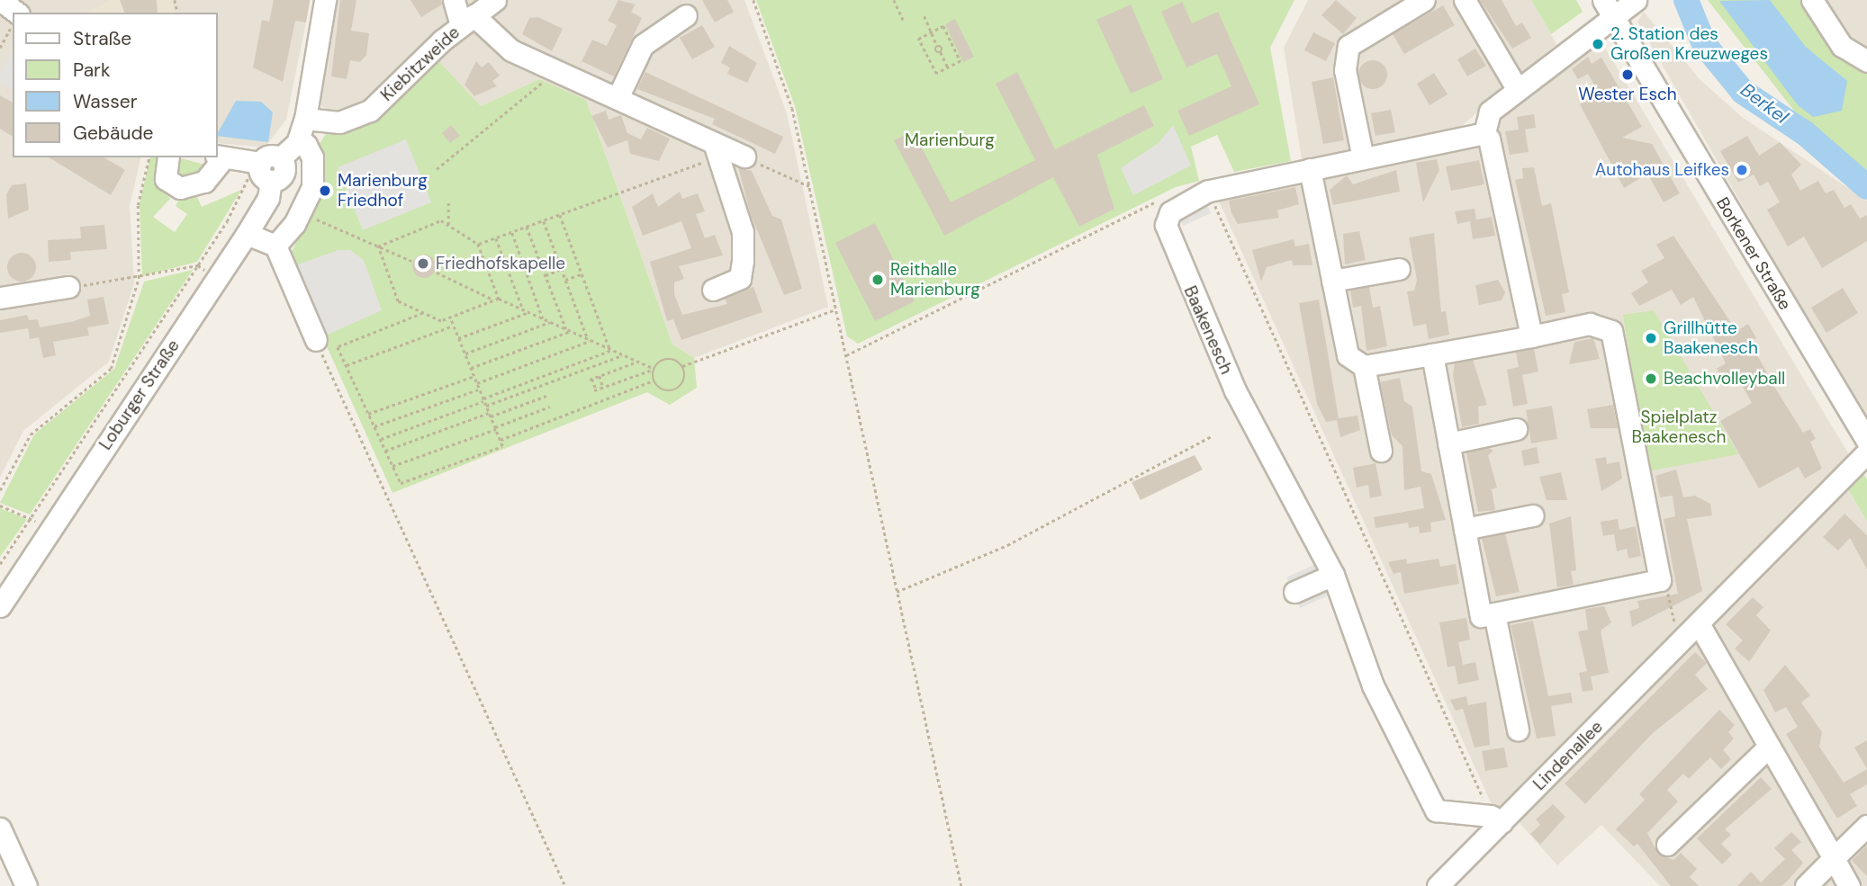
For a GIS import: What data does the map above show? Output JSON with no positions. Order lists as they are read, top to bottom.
{
  "streets": {
    "street": [
      "Kiebitzweide",
      "Borkener Straße",
      "Baakenesch",
      "Loburger Straße",
      "Lindenallee"
    ]
  },
  "crossings": [
    ["Kiebitzweide", "Loburger Straße"],
    ["Baakenesch", "Lindenallee"]
  ],
  "water": ["Berkel"],
  "parks": ["Marienburg", "Spielplatz Baakenesch"],
  "places": [
    "2. Station des Großen Kreuzweges",
    "Wester Esch",
    "Autohaus Leifkes",
    "Marienburg Friedhof",
    "Friedhofskapelle",
    "Reithalle Marienburg",
    "Grillhütte Baakenesch",
    "Beachvolleyball"
  ],
  "legend": [
    "Straße",
    "Park",
    "Wasser",
    "Gebäude"
  ]
}
